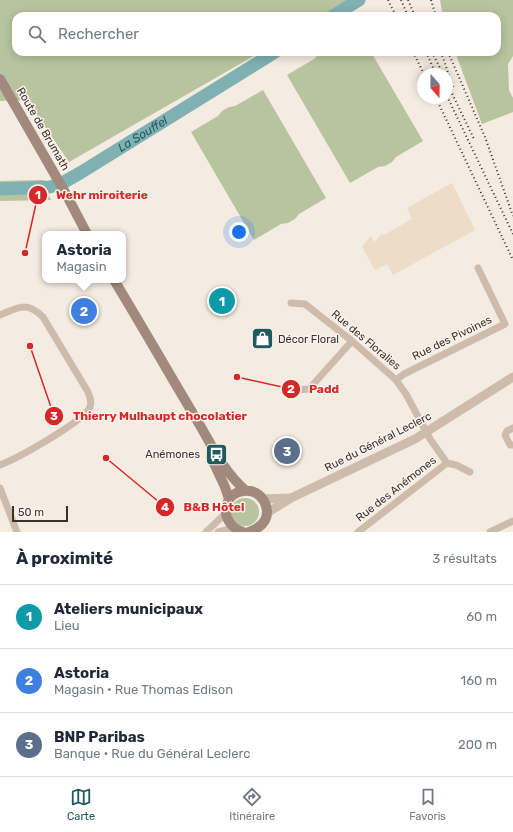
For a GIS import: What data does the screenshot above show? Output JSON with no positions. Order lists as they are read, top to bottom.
{
  "streets": {
    "main road": ["Route de Brumath"],
    "street": [
      "Rue des Pivoines",
      "Rue des Floralies",
      "Rue du Général Leclerc",
      "Rue des Anémones"
    ]
  },
  "crossings": [
    ["Rue des Pivoines", "Rue des Floralies"],
    ["Rue des Floralies", "Rue du Général Leclerc"],
    ["Rue des Floralies", "Rue des Anémones"],
    ["Rue du Général Leclerc", "Rue des Anémones"]
  ],
  "water": ["La Souffel"],
  "places": {
    "other": [
      "Wehr miroiterie",
      "Thierry Mulhaupt chocolatier",
      "Padd",
      "B&B Hôtel"
    ],
    "shop": ["Décor Floral"],
    "bus stop": ["Anémones"]
  },
  "scale_bar": "50 m",
  "north": "bottom",
  "page": {
    "search": "Rechercher",
    "popup": ["Astoria", "Magasin"],
    "pins": ["1", "2", "3"],
    "scale": "50 m",
    "heading": ["À proximité", "3 résultats"],
    "list": [
      {
        "mark": "1",
        "name": "Ateliers municipaux",
        "note": "Lieu",
        "value": "60 m"
      },
      {
        "mark": "2",
        "name": "Astoria",
        "note": "Magasin · Rue Thomas Edison",
        "value": "160 m"
      },
      {
        "mark": "3",
        "name": "BNP Paribas",
        "note": "Banque · Rue du Général Leclerc",
        "value": "200 m"
      }
    ],
    "nav": ["Carte", "Itinéraire", "Favoris"]
  }
}
